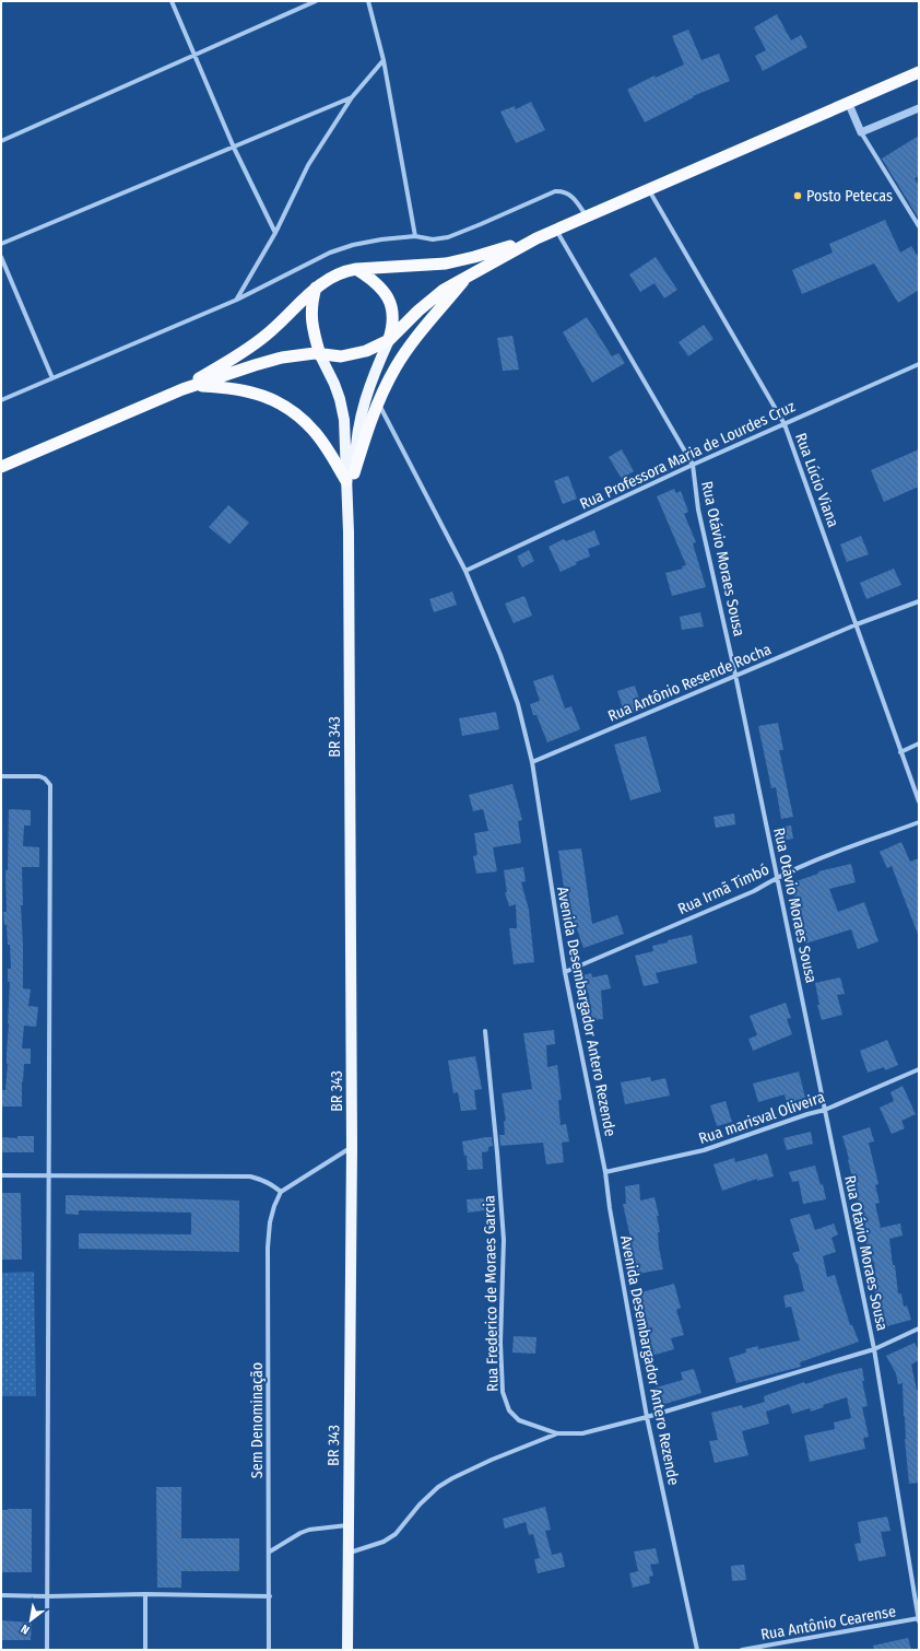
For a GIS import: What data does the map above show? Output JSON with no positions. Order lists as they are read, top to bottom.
{
  "streets": {
    "main road": ["BR 343"],
    "street": [
      "Rua Professora Maria de Lourdes Cruz",
      "Rua Lúcio Viana",
      "Rua Otávio Moraes Sousa",
      "Rua Antônio Resende Rocha",
      "Rua Irmã Timbó",
      "Avenida Desembargador Antero Rezende",
      "Rua marisval Oliveira",
      "Rua Frederico de Moraes Garcia",
      "Sem Denominação",
      "Rua Antônio Cearense"
    ]
  },
  "crossings": [
    ["Rua Professora Maria de Lourdes Cruz", "Rua Lúcio Viana"],
    ["Rua Professora Maria de Lourdes Cruz", "Rua Otávio Moraes Sousa"],
    ["Rua Professora Maria de Lourdes Cruz", "Avenida Desembargador Antero Rezende"],
    ["Rua Lúcio Viana", "Rua Antônio Resende Rocha"],
    ["Rua Otávio Moraes Sousa", "Rua Antônio Resende Rocha"],
    ["Rua Otávio Moraes Sousa", "Rua Irmã Timbó"],
    ["Rua Otávio Moraes Sousa", "Rua marisval Oliveira"],
    ["Rua Otávio Moraes Sousa", "Rua Frederico de Moraes Garcia"],
    ["Rua Otávio Moraes Sousa", "Rua Antônio Cearense"],
    ["Rua Antônio Resende Rocha", "Avenida Desembargador Antero Rezende"],
    ["Rua Irmã Timbó", "Avenida Desembargador Antero Rezende"],
    ["Avenida Desembargador Antero Rezende", "Rua marisval Oliveira"],
    ["Avenida Desembargador Antero Rezende", "Rua Frederico de Moraes Garcia"]
  ],
  "places": ["Posto Petecas"],
  "north": "bottom left"
}
